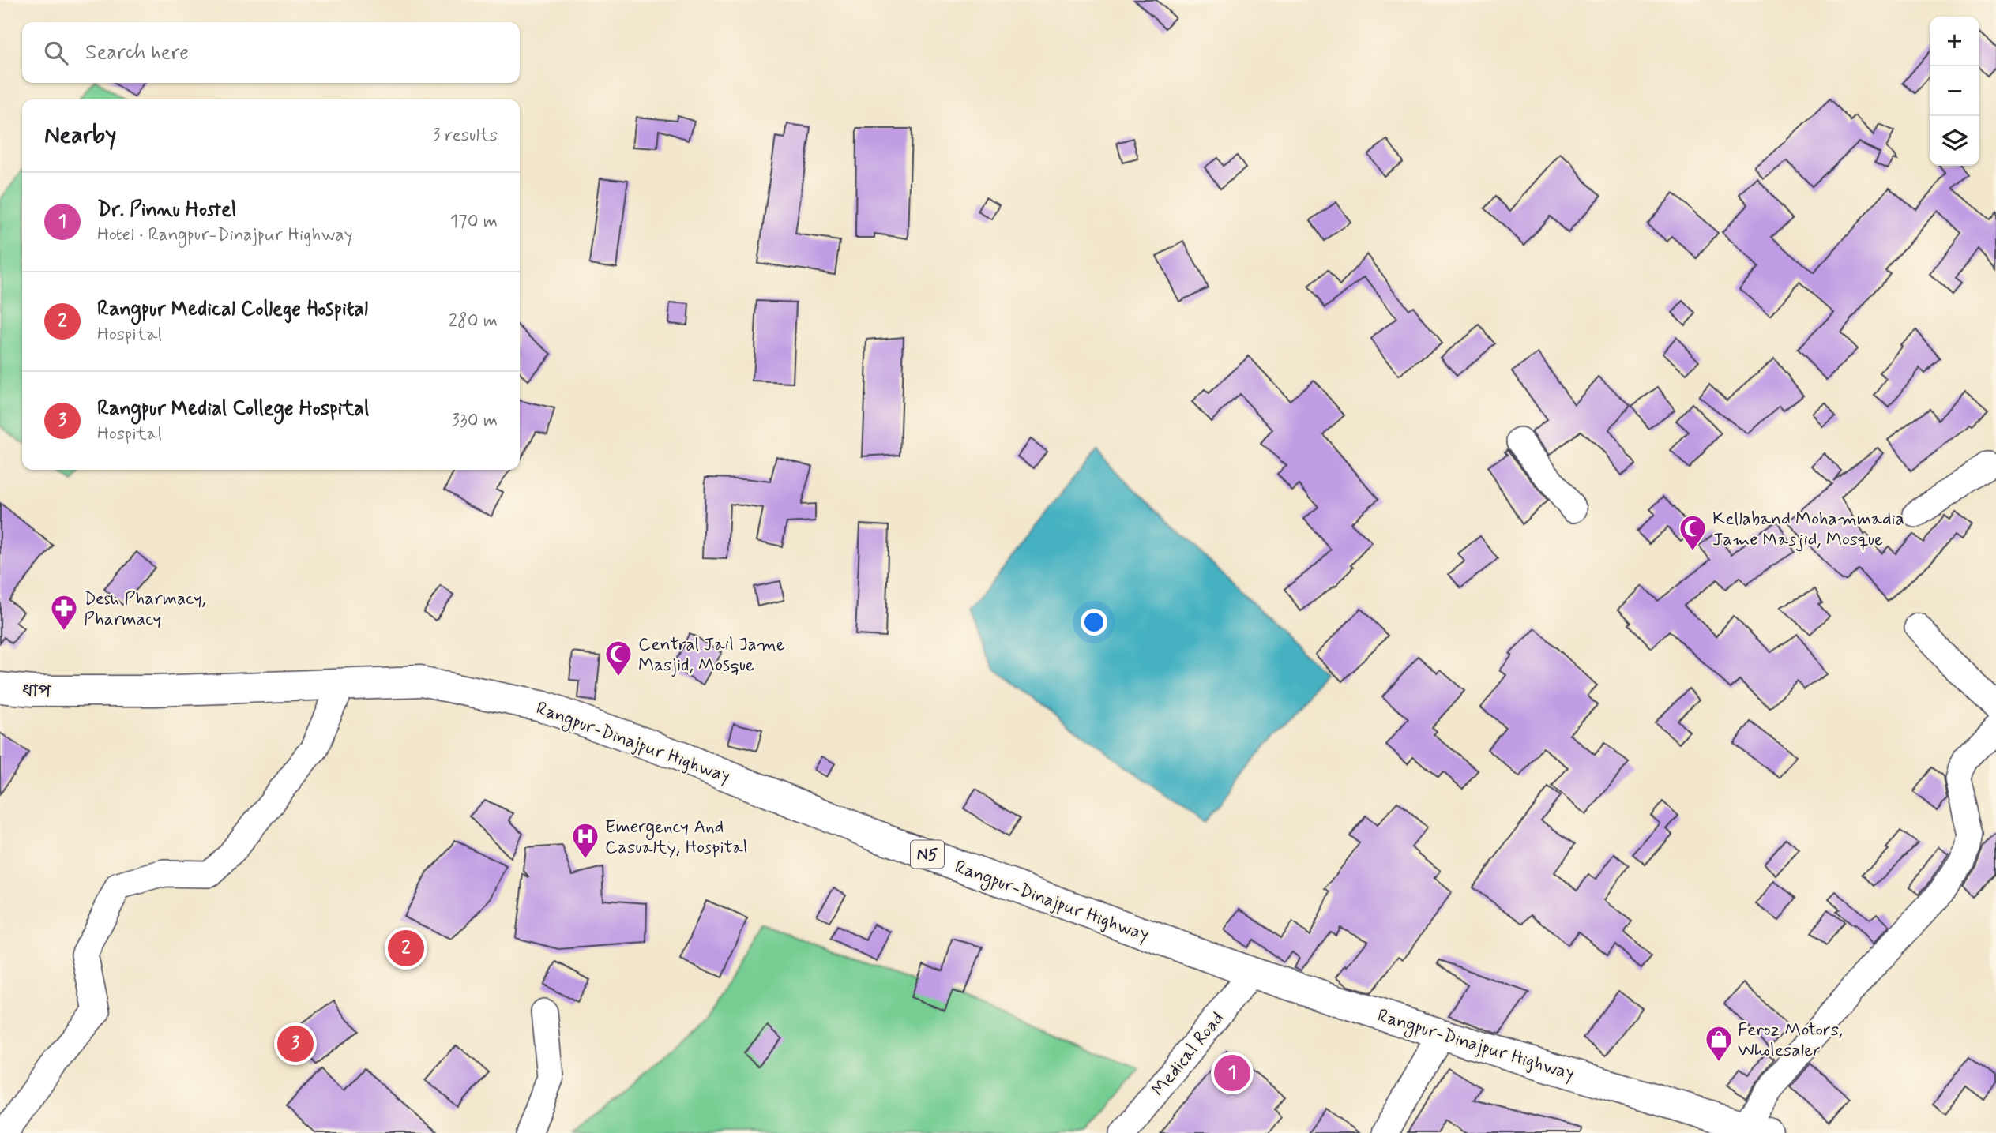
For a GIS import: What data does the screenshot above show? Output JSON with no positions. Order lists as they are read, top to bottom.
{
  "streets": {
    "highway": ["ধাপ", "Rangpur-Dinajpur Highway", "N5"],
    "street": ["Medical Road"]
  },
  "crossings": [
    ["ধাপ", "Rangpur-Dinajpur Highway"],
    ["ধাপ", "N5"],
    ["Rangpur-Dinajpur Highway", "N5"],
    ["Rangpur-Dinajpur Highway", "Medical Road"]
  ],
  "places": {
    "mosque": ["Kellaband Mohammadia Jame Masjid, Mosque", "Central Jail Jame Masjid, Mosque"],
    "pharmacy": ["Desh Pharmacy, Pharmacy"],
    "hospital": ["Emergency And Casualty, Hospital"],
    "shop": ["Feroz Motors, Wholesaler"]
  },
  "page": {
    "map_buttons": ["+", "−"],
    "search": "Search here",
    "heading": ["Nearby", "3 results"],
    "list": [
      {
        "mark": "1",
        "name": "Dr. Pinnu Hostel",
        "note": "Hotel · Rangpur-Dinajpur Highway",
        "value": "170 m"
      },
      {
        "mark": "2",
        "name": "Rangpur Medical College Hospital",
        "note": "Hospital",
        "value": "280 m"
      },
      {
        "mark": "3",
        "name": "Rangpur Medial College Hospital",
        "note": "Hospital",
        "value": "330 m"
      }
    ],
    "pins": ["2", "3", "1"]
  }
}
